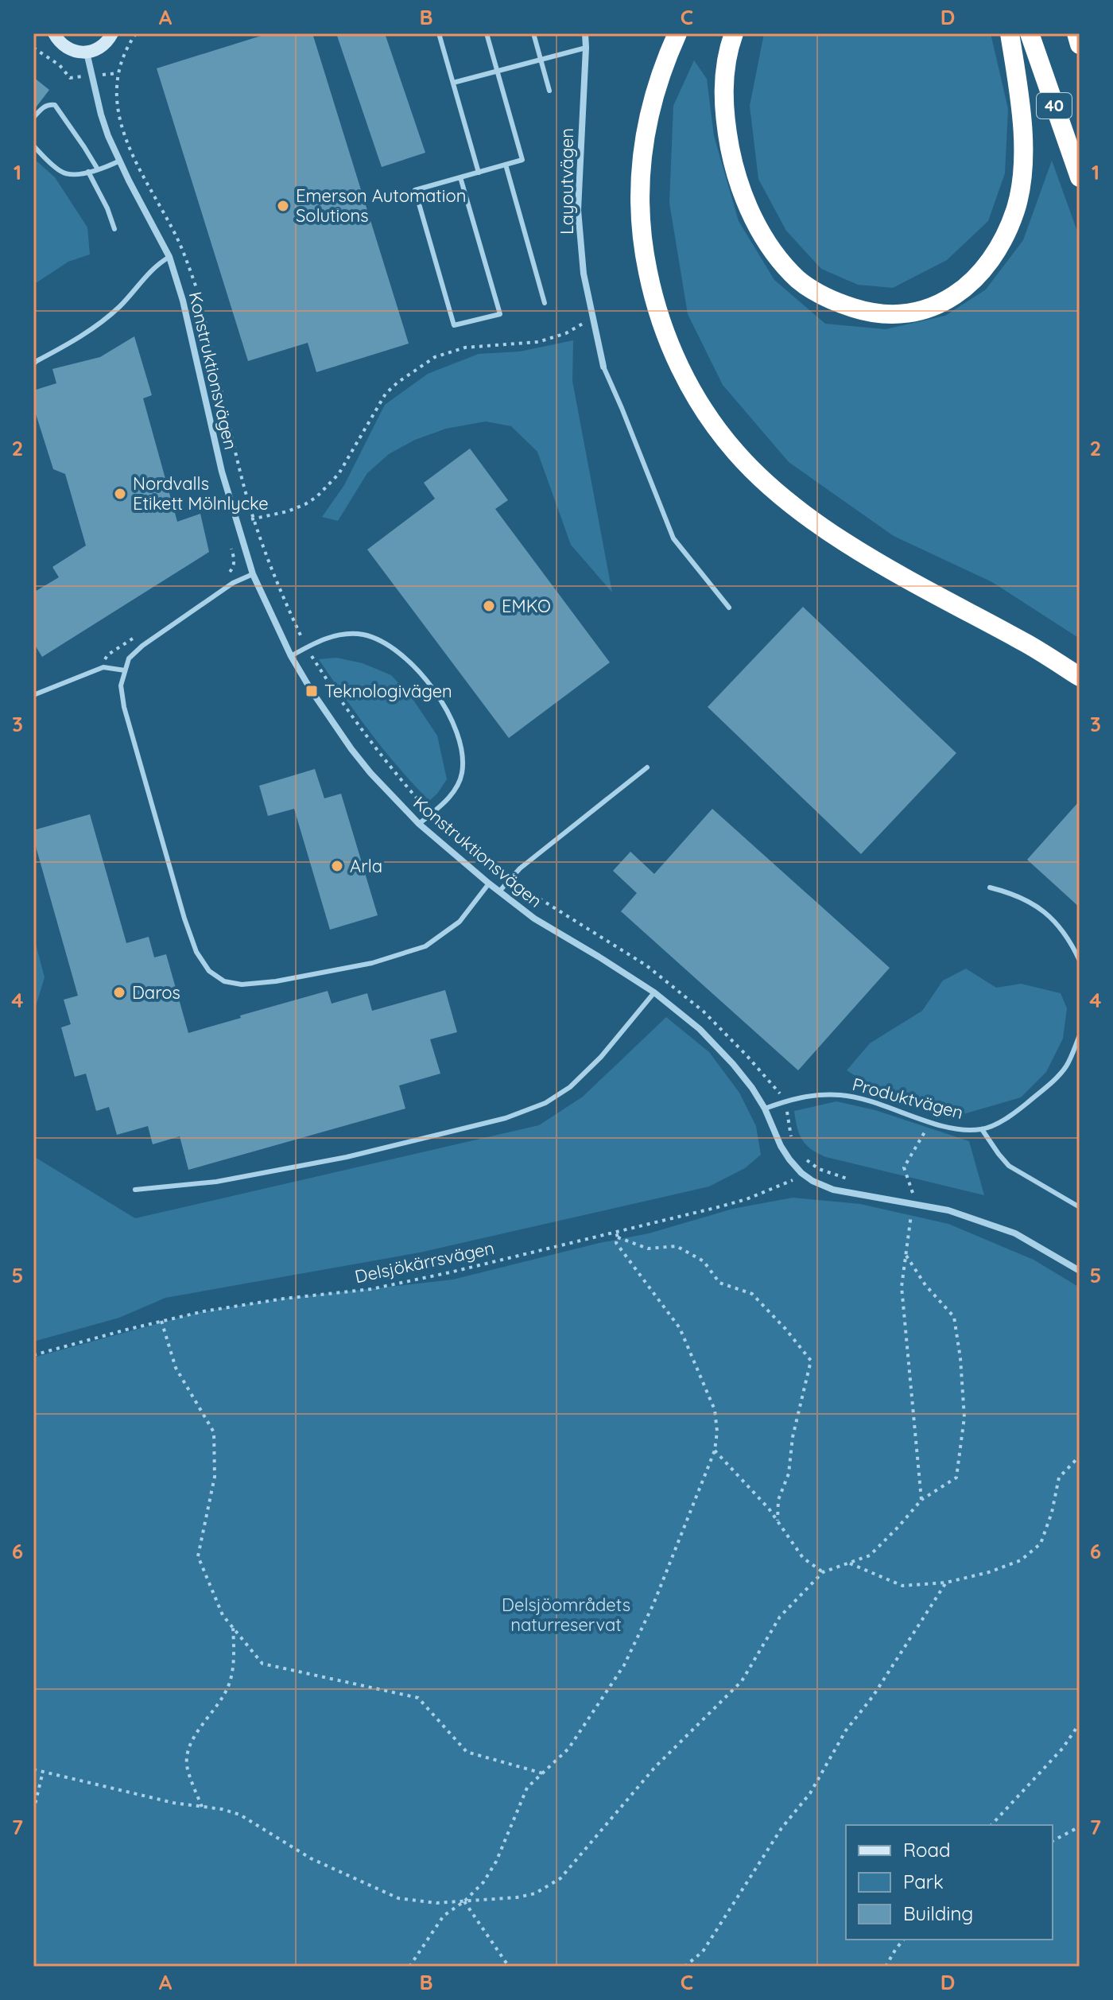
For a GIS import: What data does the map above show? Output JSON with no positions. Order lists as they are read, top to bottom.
{
  "streets": {
    "highway": ["40"],
    "street": ["Layoutvägen", "Konstruktionsvägen"],
    "lane": ["Produktvägen"],
    "path": ["Delsjökärrsvägen"]
  },
  "crossings": [
    ["Konstruktionsvägen", "Produktvägen"],
    ["Konstruktionsvägen", "Delsjökärrsvägen"]
  ],
  "parks": ["Delsjöområdets naturreservat"],
  "places": {
    "other": [
      "Emerson Automation Solutions",
      "Nordvalls Etikett Mölnlycke",
      "EMKO",
      "Arla",
      "Daros"
    ],
    "transit": ["Teknologivägen"]
  },
  "legend": ["Road", "Park", "Building"],
  "grid": {
    "columns": [
      "A",
      "B",
      "C",
      "D"
    ],
    "rows": [
      "1",
      "2",
      "3",
      "4",
      "5",
      "6",
      "7"
    ]
  }
}
